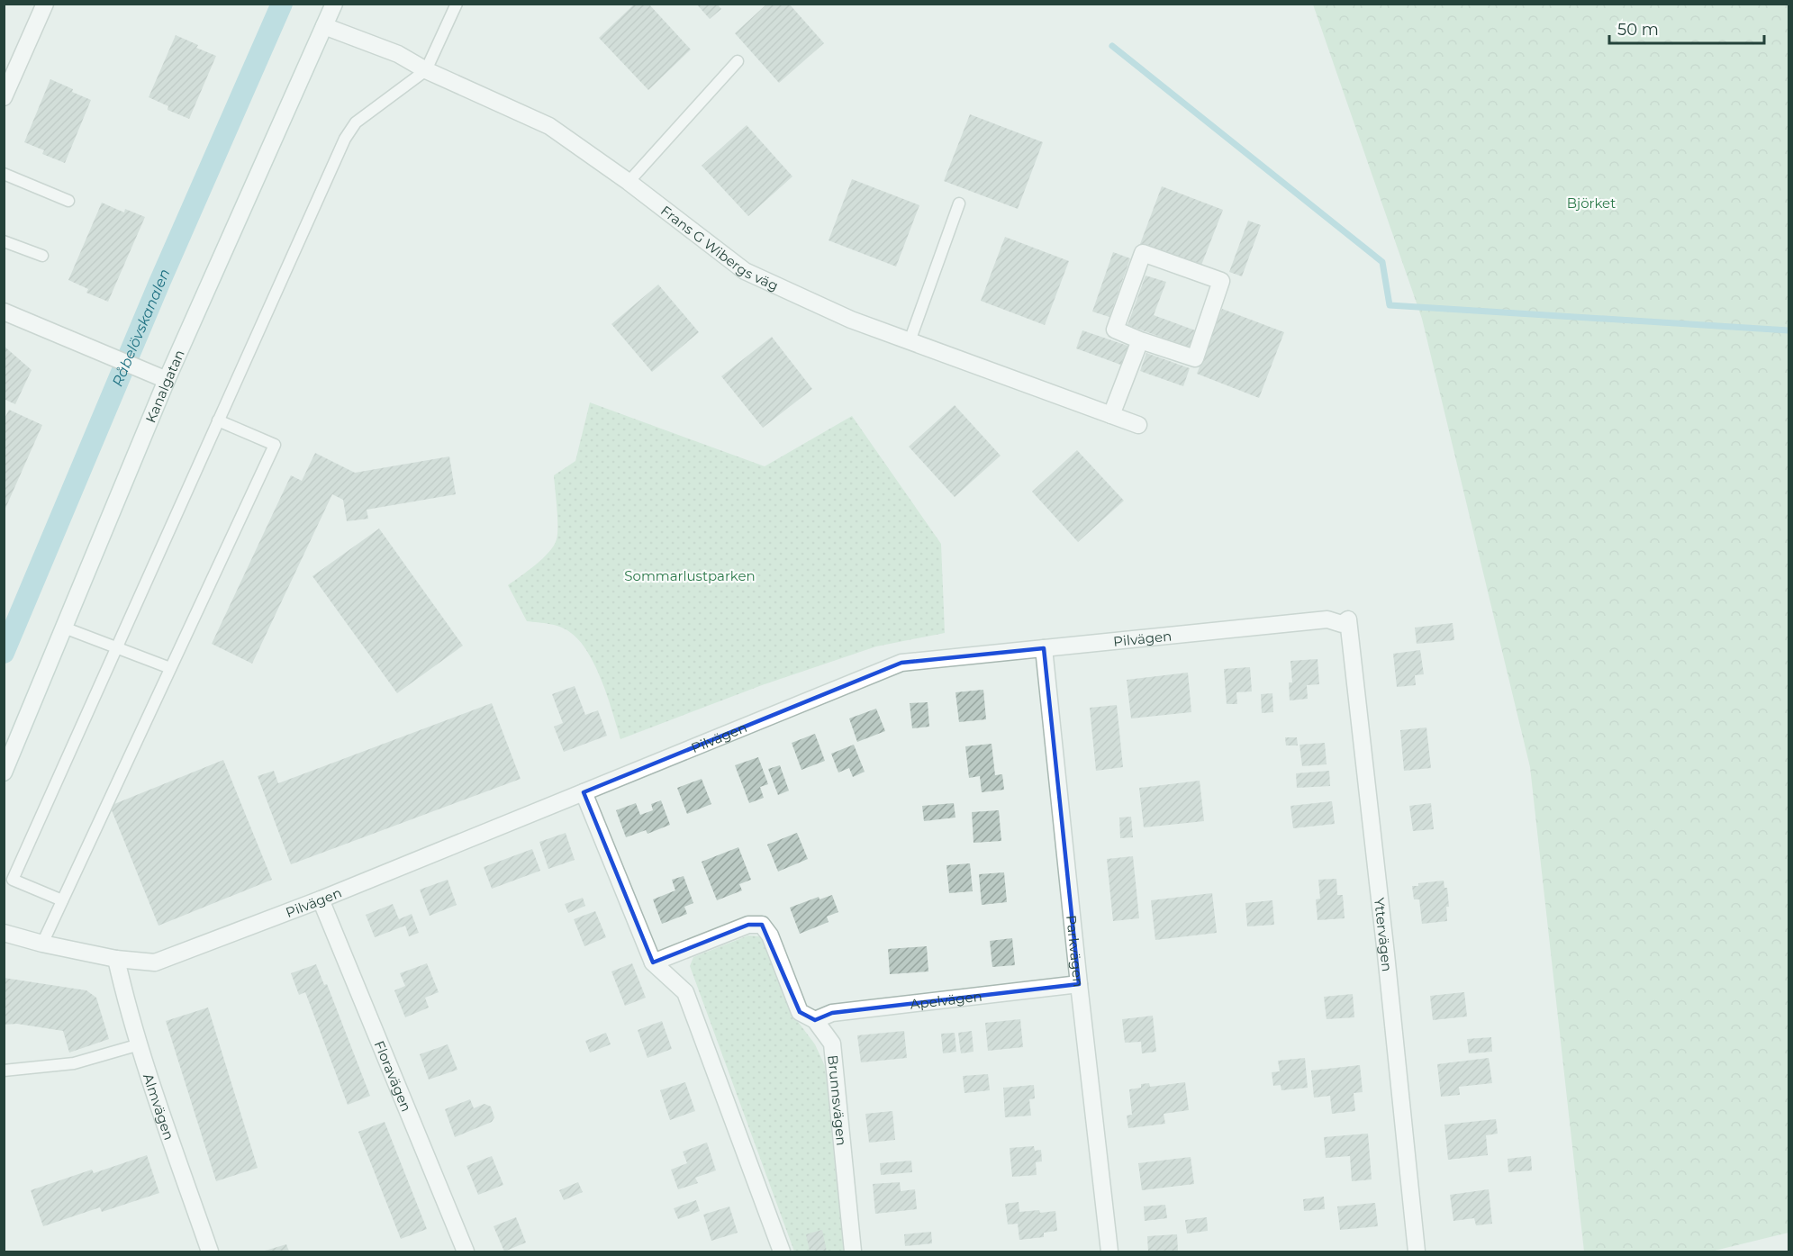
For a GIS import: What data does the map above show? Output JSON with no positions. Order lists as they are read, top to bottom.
{
  "streets": {
    "street": [
      "Frans G Wibergs väg",
      "Kanalgatan",
      "Pilvägen",
      "Yttervägen",
      "Parkvägen",
      "Apelvägen",
      "Floravägen",
      "Brunnsvägen",
      "Almvägen"
    ]
  },
  "crossings": [
    ["Frans G Wibergs väg", "Kanalgatan"],
    ["Pilvägen", "Yttervägen"],
    ["Pilvägen", "Parkvägen"],
    ["Pilvägen", "Floravägen"],
    ["Pilvägen", "Almvägen"],
    ["Parkvägen", "Apelvägen"],
    ["Apelvägen", "Brunnsvägen"]
  ],
  "water": ["Råbelövskanalen"],
  "parks": ["Björket", "Sommarlustparken"],
  "scale_bar": "50 m"
}
